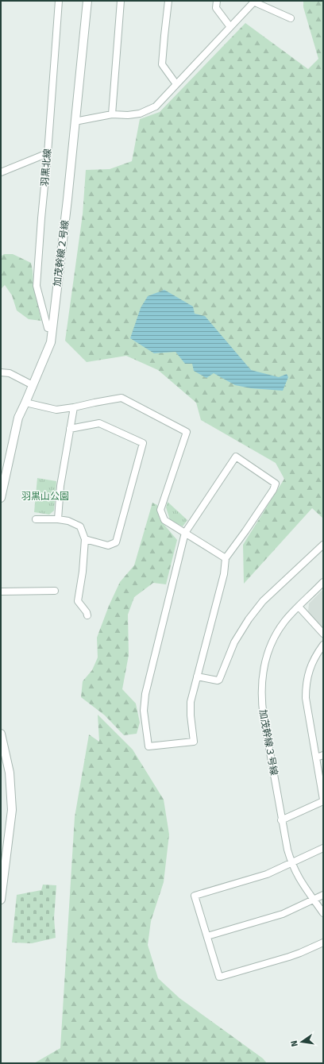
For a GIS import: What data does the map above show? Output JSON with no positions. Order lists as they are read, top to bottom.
{
  "streets": {
    "street": ["羽黒北線", "加茂幹線２号線", "加茂幹線３号線"]
  },
  "crossings": [
    ["羽黒北線", "加茂幹線２号線"]
  ],
  "parks": ["羽黒山公園"],
  "north": "left"
}
